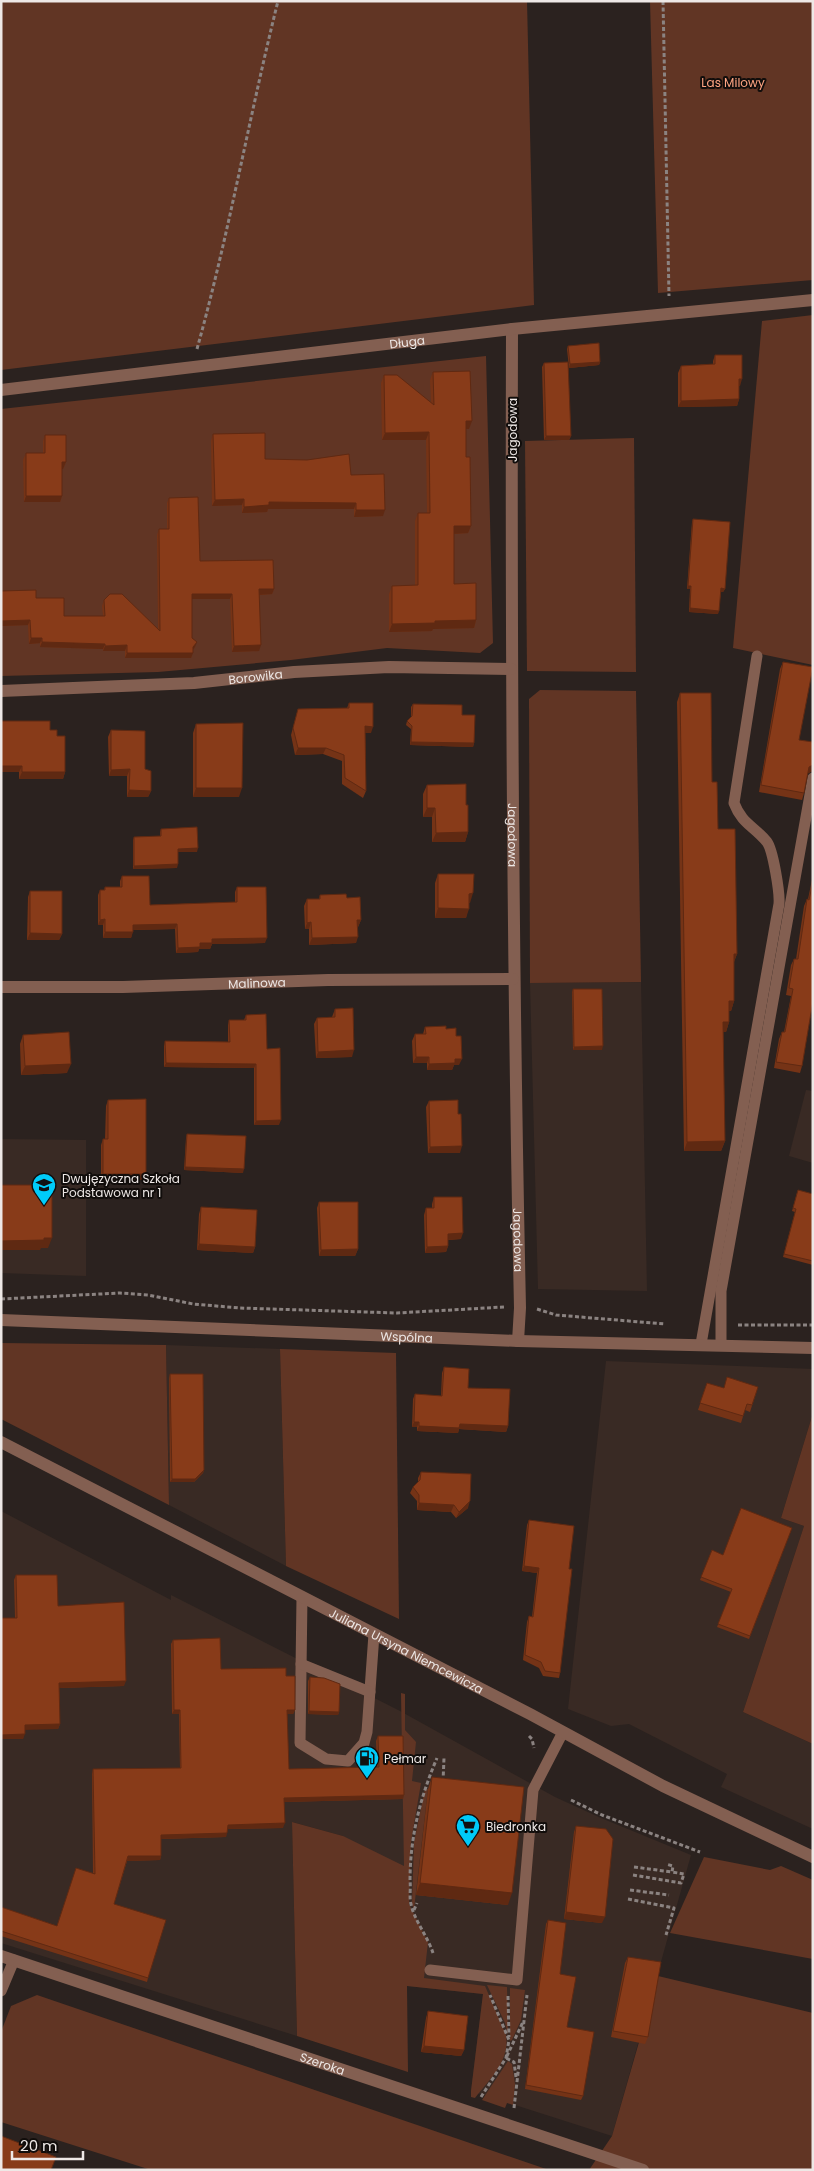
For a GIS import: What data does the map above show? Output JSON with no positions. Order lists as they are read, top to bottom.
{
  "streets": {
    "street": [
      "Długa",
      "Jagodowa",
      "Borowika",
      "Malinowa",
      "Wspólna",
      "Juliana Ursyna Niemcewicza",
      "Szeroka"
    ]
  },
  "crossings": [
    ["Długa", "Jagodowa"],
    ["Jagodowa", "Borowika"],
    ["Jagodowa", "Malinowa"],
    ["Jagodowa", "Wspólna"]
  ],
  "parks": ["Las Milowy"],
  "places": {
    "school or university": ["Dwujęzyczna Szkoła Podstawowa nr 1"],
    "fuel station": ["Pełmar"],
    "supermarket": ["Biedronka"]
  },
  "scale_bar": "20 m"
}
